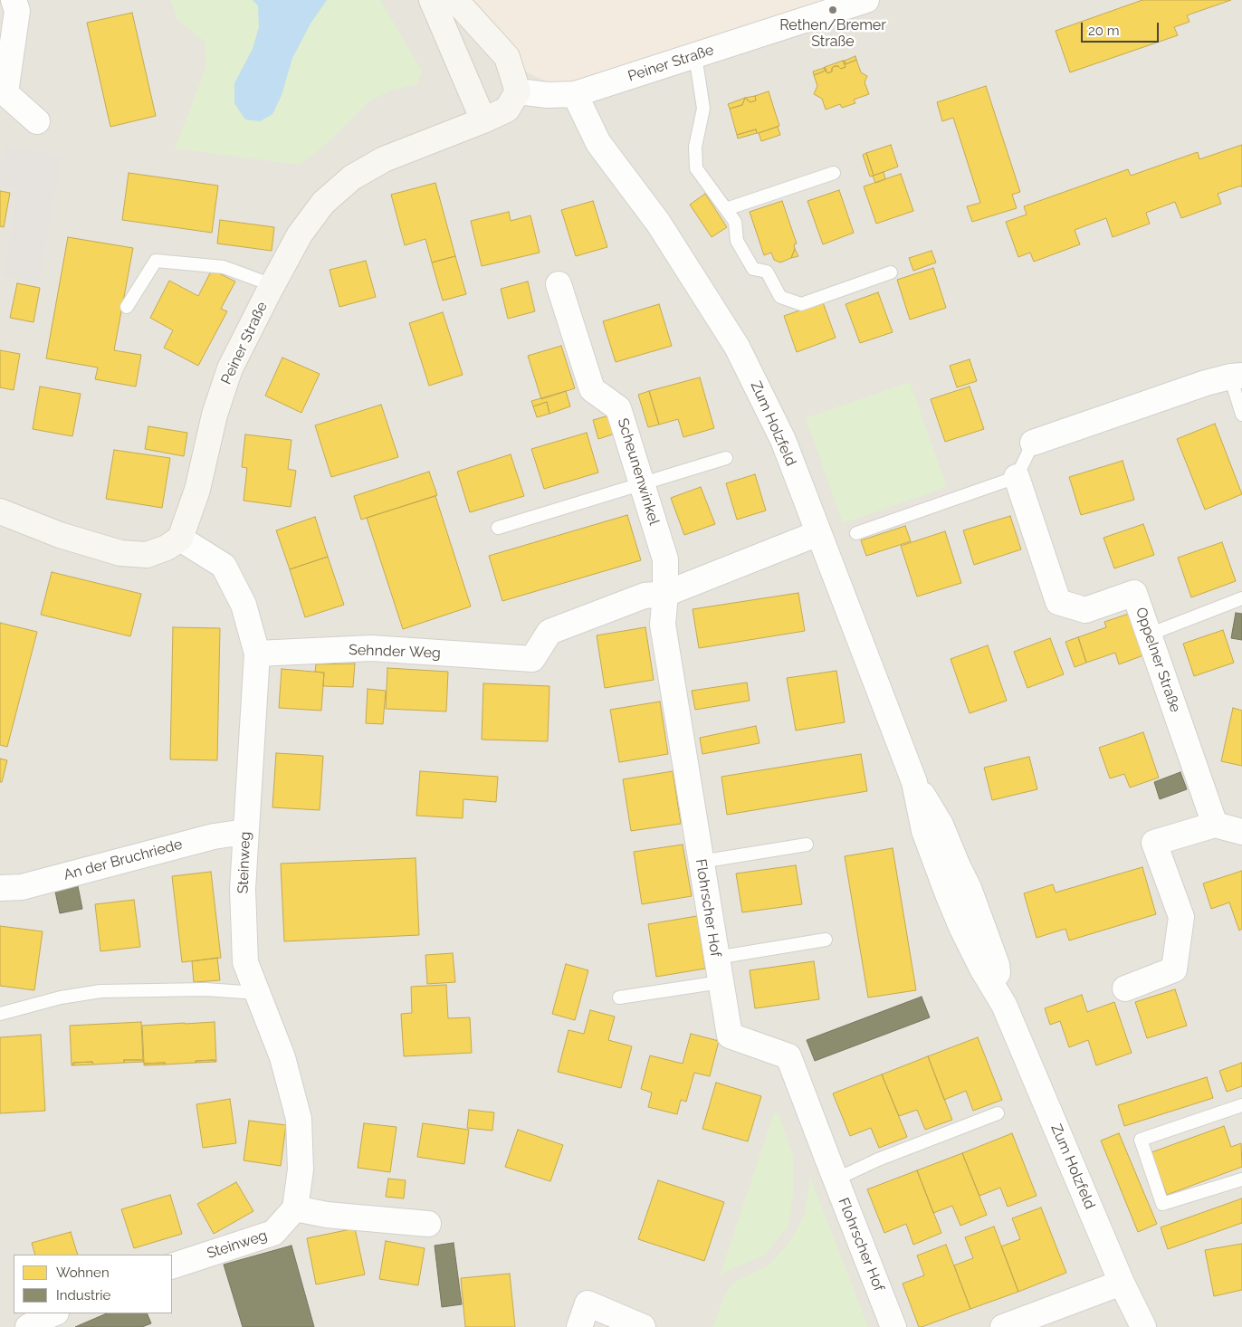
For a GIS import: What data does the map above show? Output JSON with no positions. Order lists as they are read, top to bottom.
{
  "streets": {
    "street": [
      "Peiner Straße",
      "Zum Holzfeld",
      "Scheunenwinkel",
      "Sehnder Weg",
      "Oppelner Straße",
      "An der Bruchriede",
      "Steinweg",
      "Flohrscher Hof"
    ]
  },
  "crossings": [
    ["Peiner Straße", "Zum Holzfeld"],
    ["Peiner Straße", "Steinweg"],
    ["Scheunenwinkel", "Sehnder Weg"],
    ["Scheunenwinkel", "Flohrscher Hof"],
    ["Sehnder Weg", "Steinweg"],
    ["Sehnder Weg", "Flohrscher Hof"],
    ["An der Bruchriede", "Steinweg"]
  ],
  "places": ["Rethen/Bremer Straße"],
  "legend": ["Wohnen", "Industrie"],
  "scale_bar": "20 m"
}
